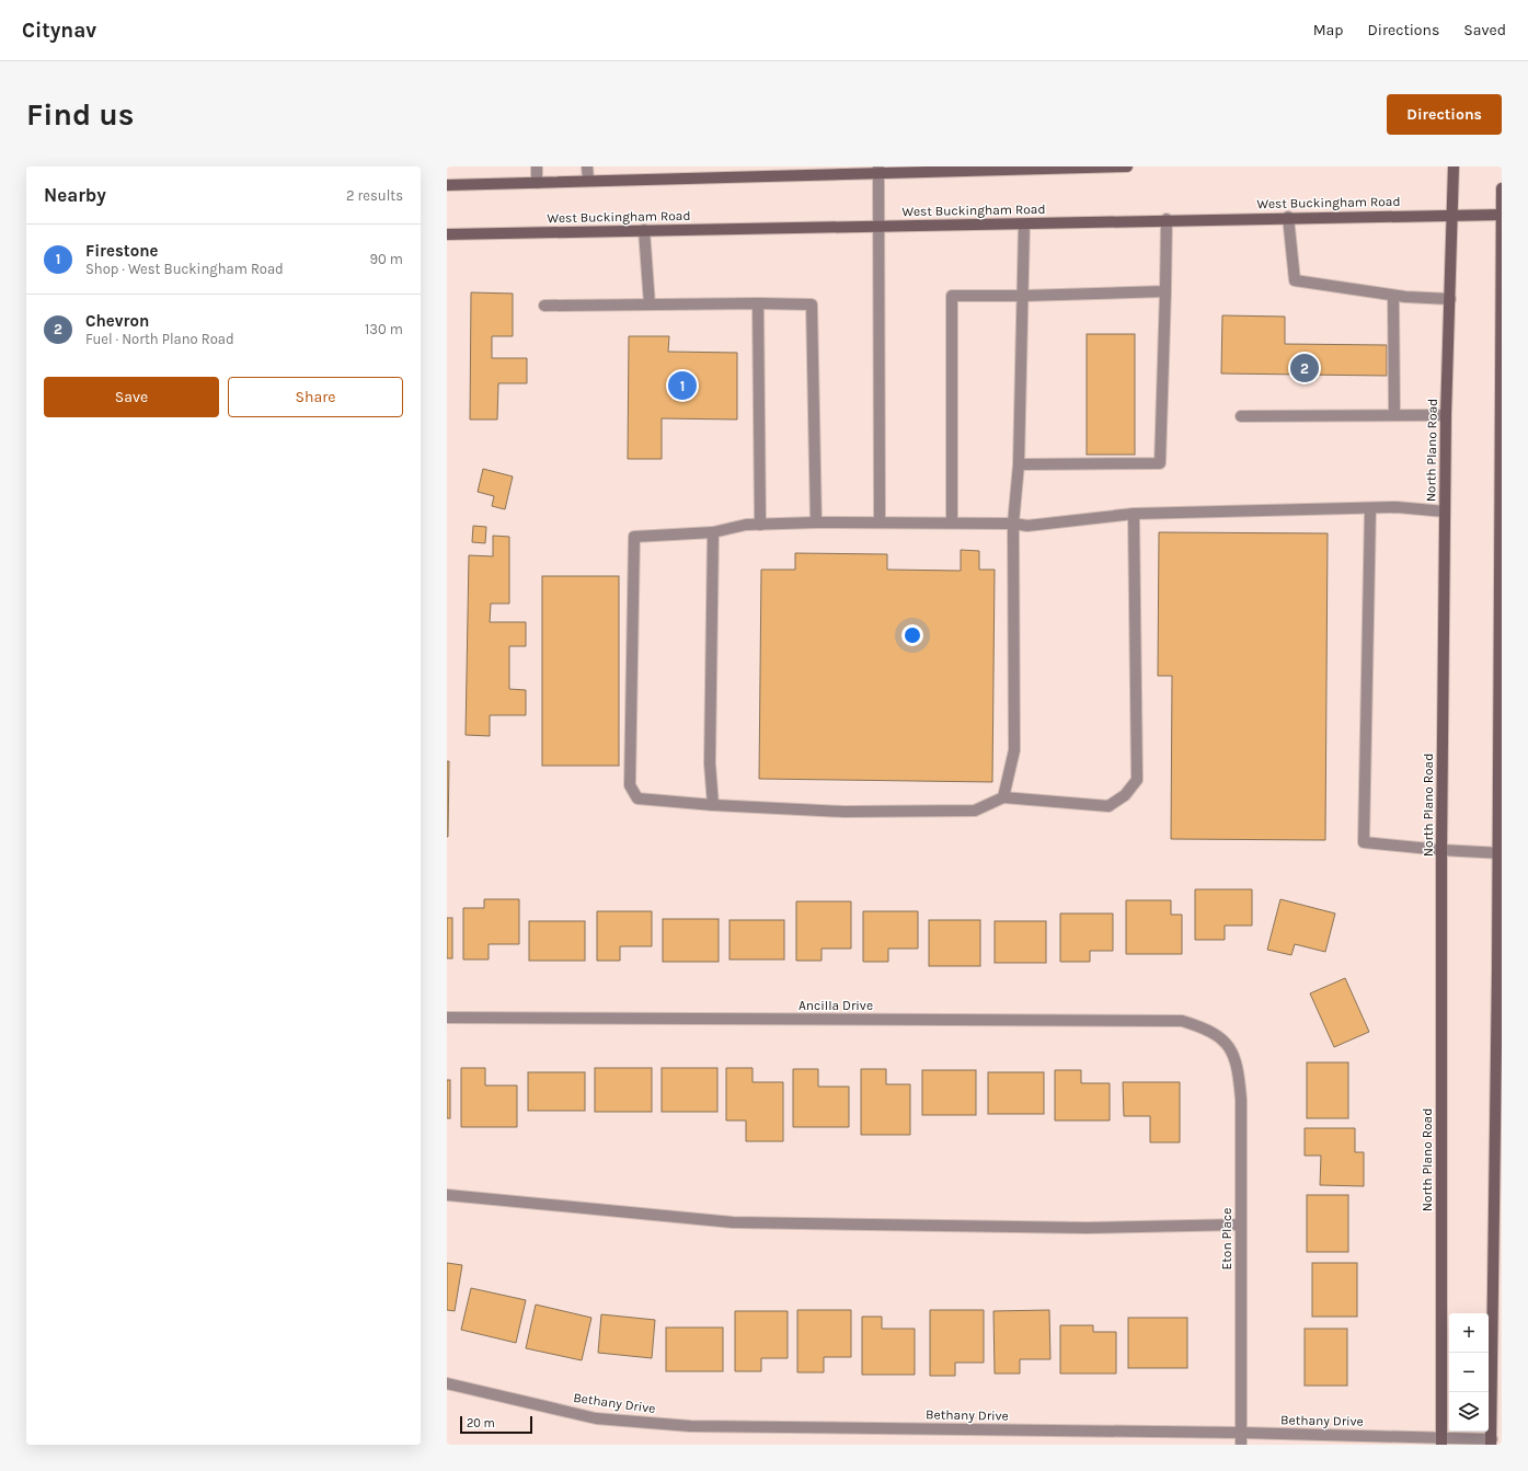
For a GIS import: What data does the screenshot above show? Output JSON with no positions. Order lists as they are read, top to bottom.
{
  "streets": {
    "main road": ["West Buckingham Road", "North Plano Road"],
    "street": ["Ancilla Drive", "Eton Place", "Bethany Drive"]
  },
  "crossings": [
    ["West Buckingham Road", "North Plano Road"],
    ["North Plano Road", "Bethany Drive"],
    ["Ancilla Drive", "Eton Place"],
    ["Eton Place", "Bethany Drive"]
  ],
  "scale_bar": "20 m",
  "page": {
    "header": "Citynav",
    "nav": ["Map", "Directions", "Saved"],
    "buttons": [
      "Directions",
      ["Save", "Share"]
    ],
    "title": "Find us",
    "heading": ["Nearby", "2 results"],
    "list": [
      {
        "mark": "1",
        "name": "Firestone",
        "note": "Shop · West Buckingham Road",
        "value": "90 m"
      },
      {
        "mark": "2",
        "name": "Chevron",
        "note": "Fuel · North Plano Road",
        "value": "130 m"
      }
    ],
    "pins": ["2", "1"],
    "map_buttons": ["+", "−"],
    "scale": "20 m"
  }
}
